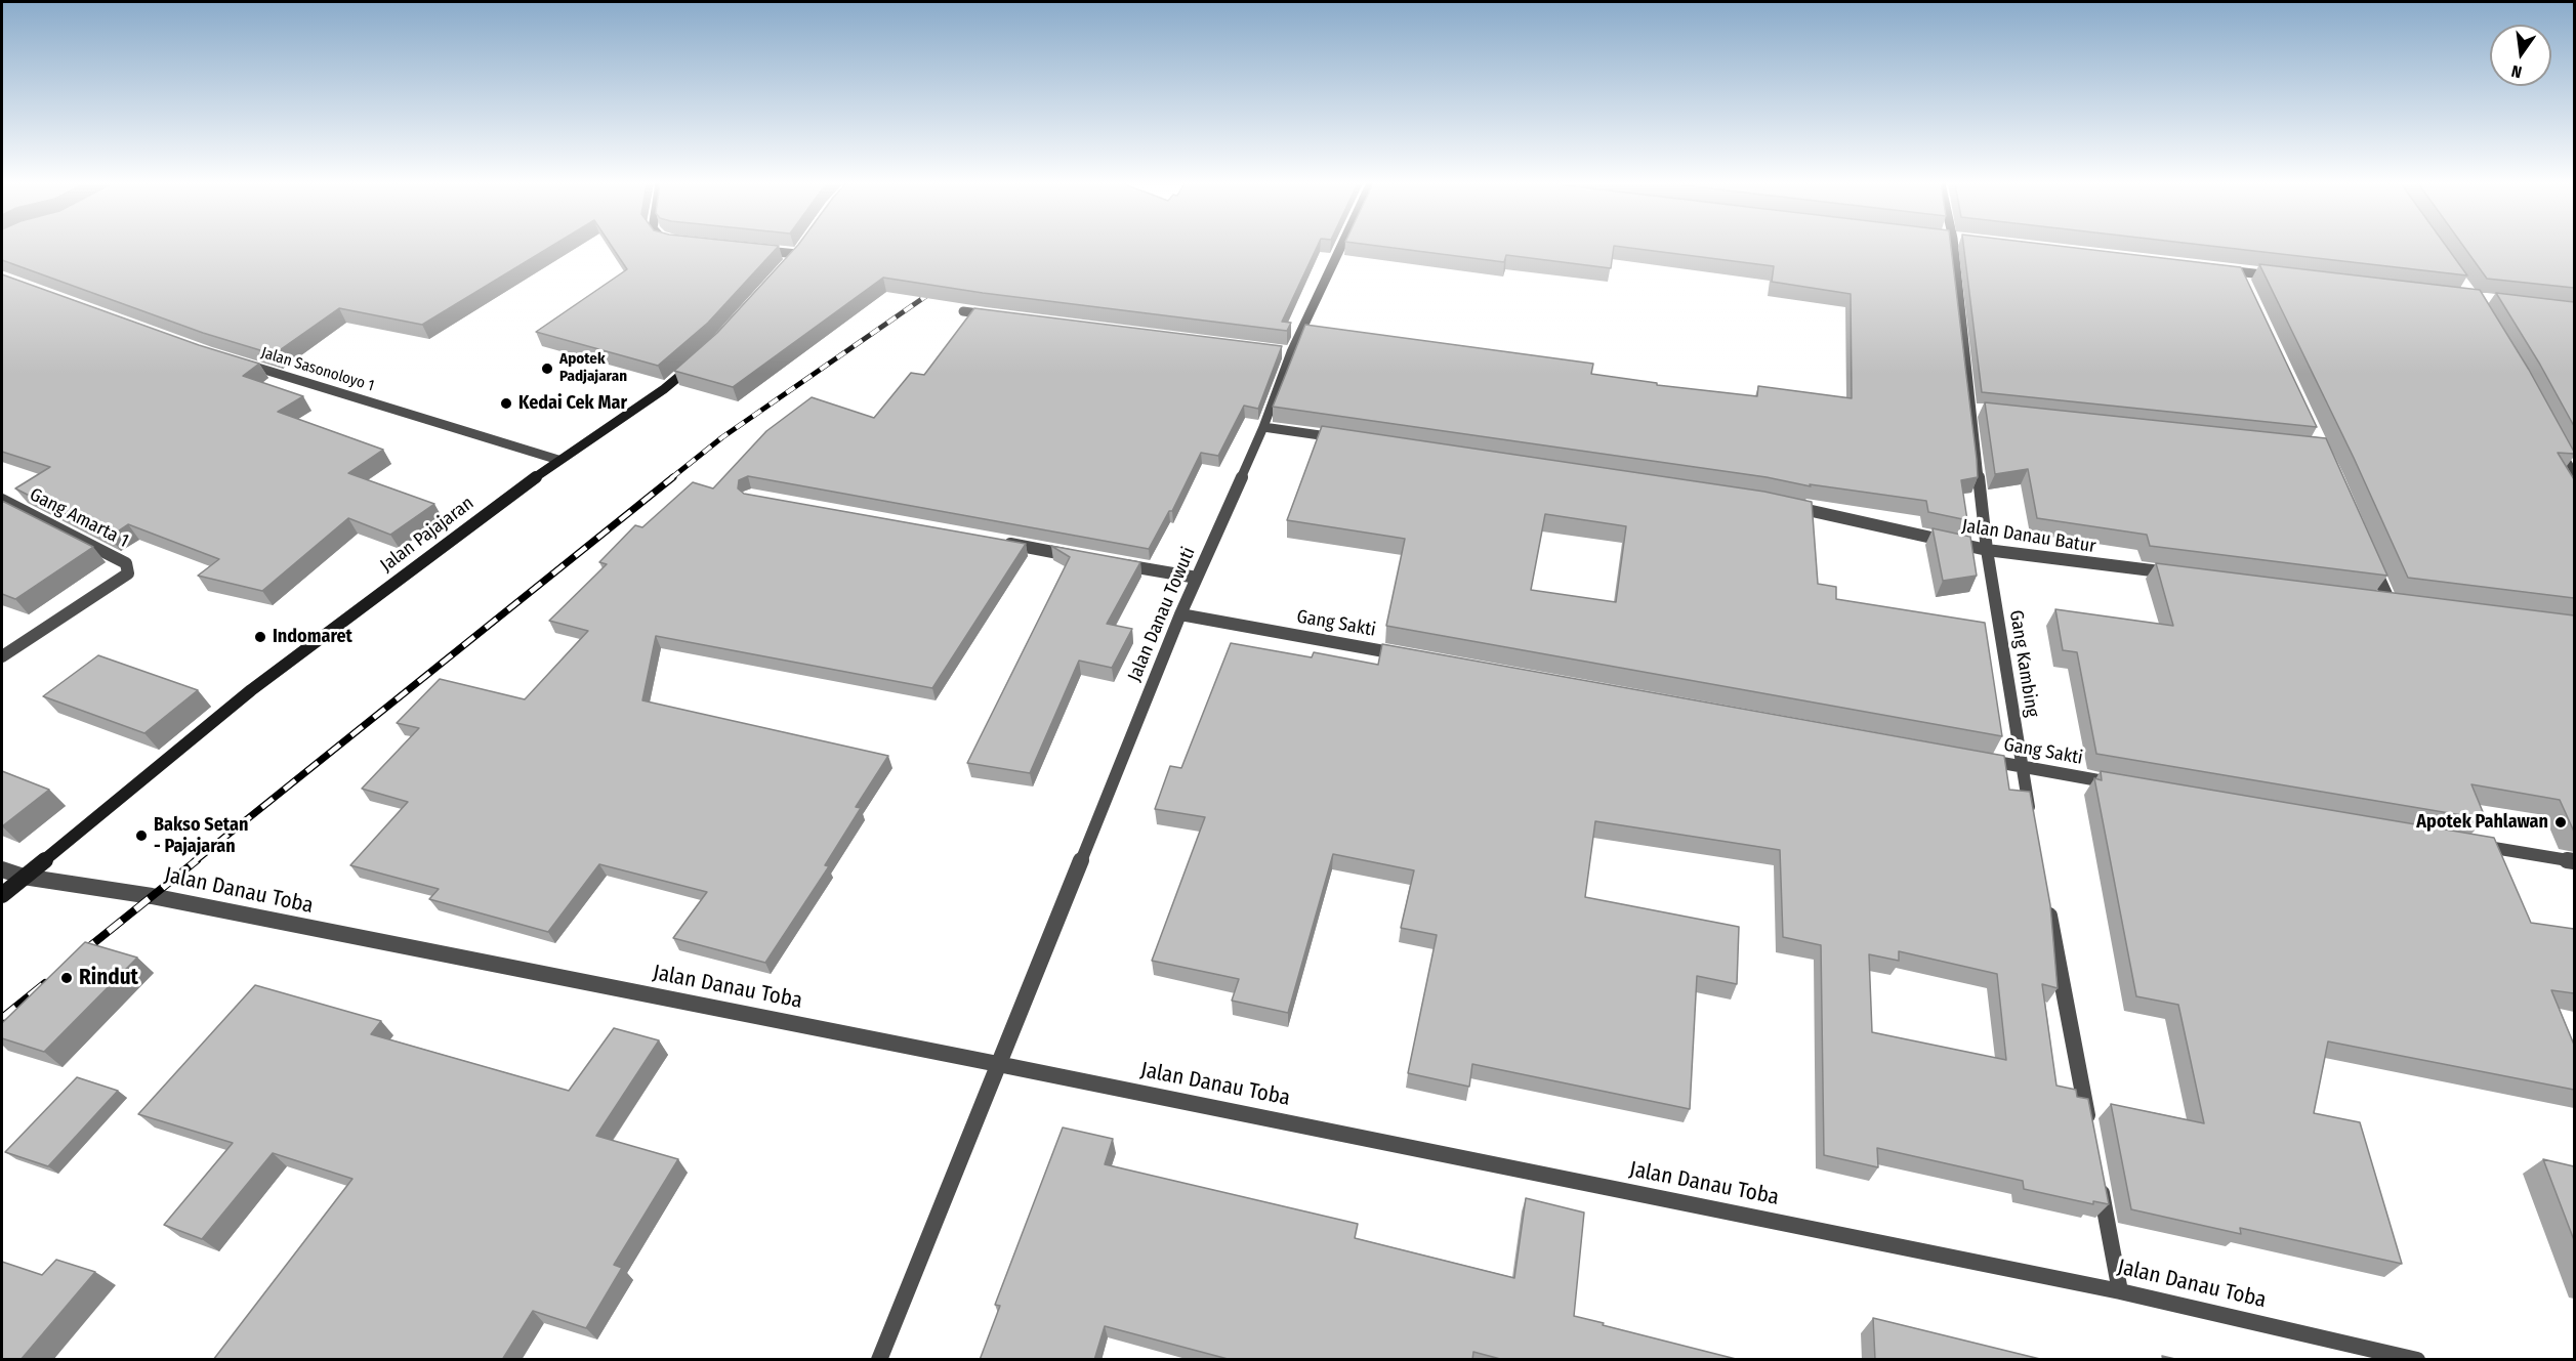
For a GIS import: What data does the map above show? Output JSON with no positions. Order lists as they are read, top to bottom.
{
  "streets": {
    "main road": ["Jalan Pajajaran"],
    "street": [
      "Jalan Sasonoloyo 1",
      "Gang Amarta 1",
      "Jalan Danau Batur",
      "Jalan Danau Towuti",
      "Gang Sakti",
      "Gang Kambing",
      "Jalan Danau Toba"
    ]
  },
  "crossings": [
    ["Jalan Sasonoloyo 1", "Jalan Pajajaran"],
    ["Jalan Pajajaran", "Jalan Danau Toba"],
    ["Jalan Danau Batur", "Gang Kambing"],
    ["Jalan Danau Towuti", "Gang Sakti"],
    ["Jalan Danau Towuti", "Jalan Danau Toba"],
    ["Gang Sakti", "Gang Kambing"]
  ],
  "places": [
    "Apotek Padjajaran",
    "Kedai Cek Mar",
    "Indomaret",
    "Apotek Pahlawan",
    "Bakso Setan - Pajajaran",
    "Rindut"
  ],
  "north": "bottom"
}
